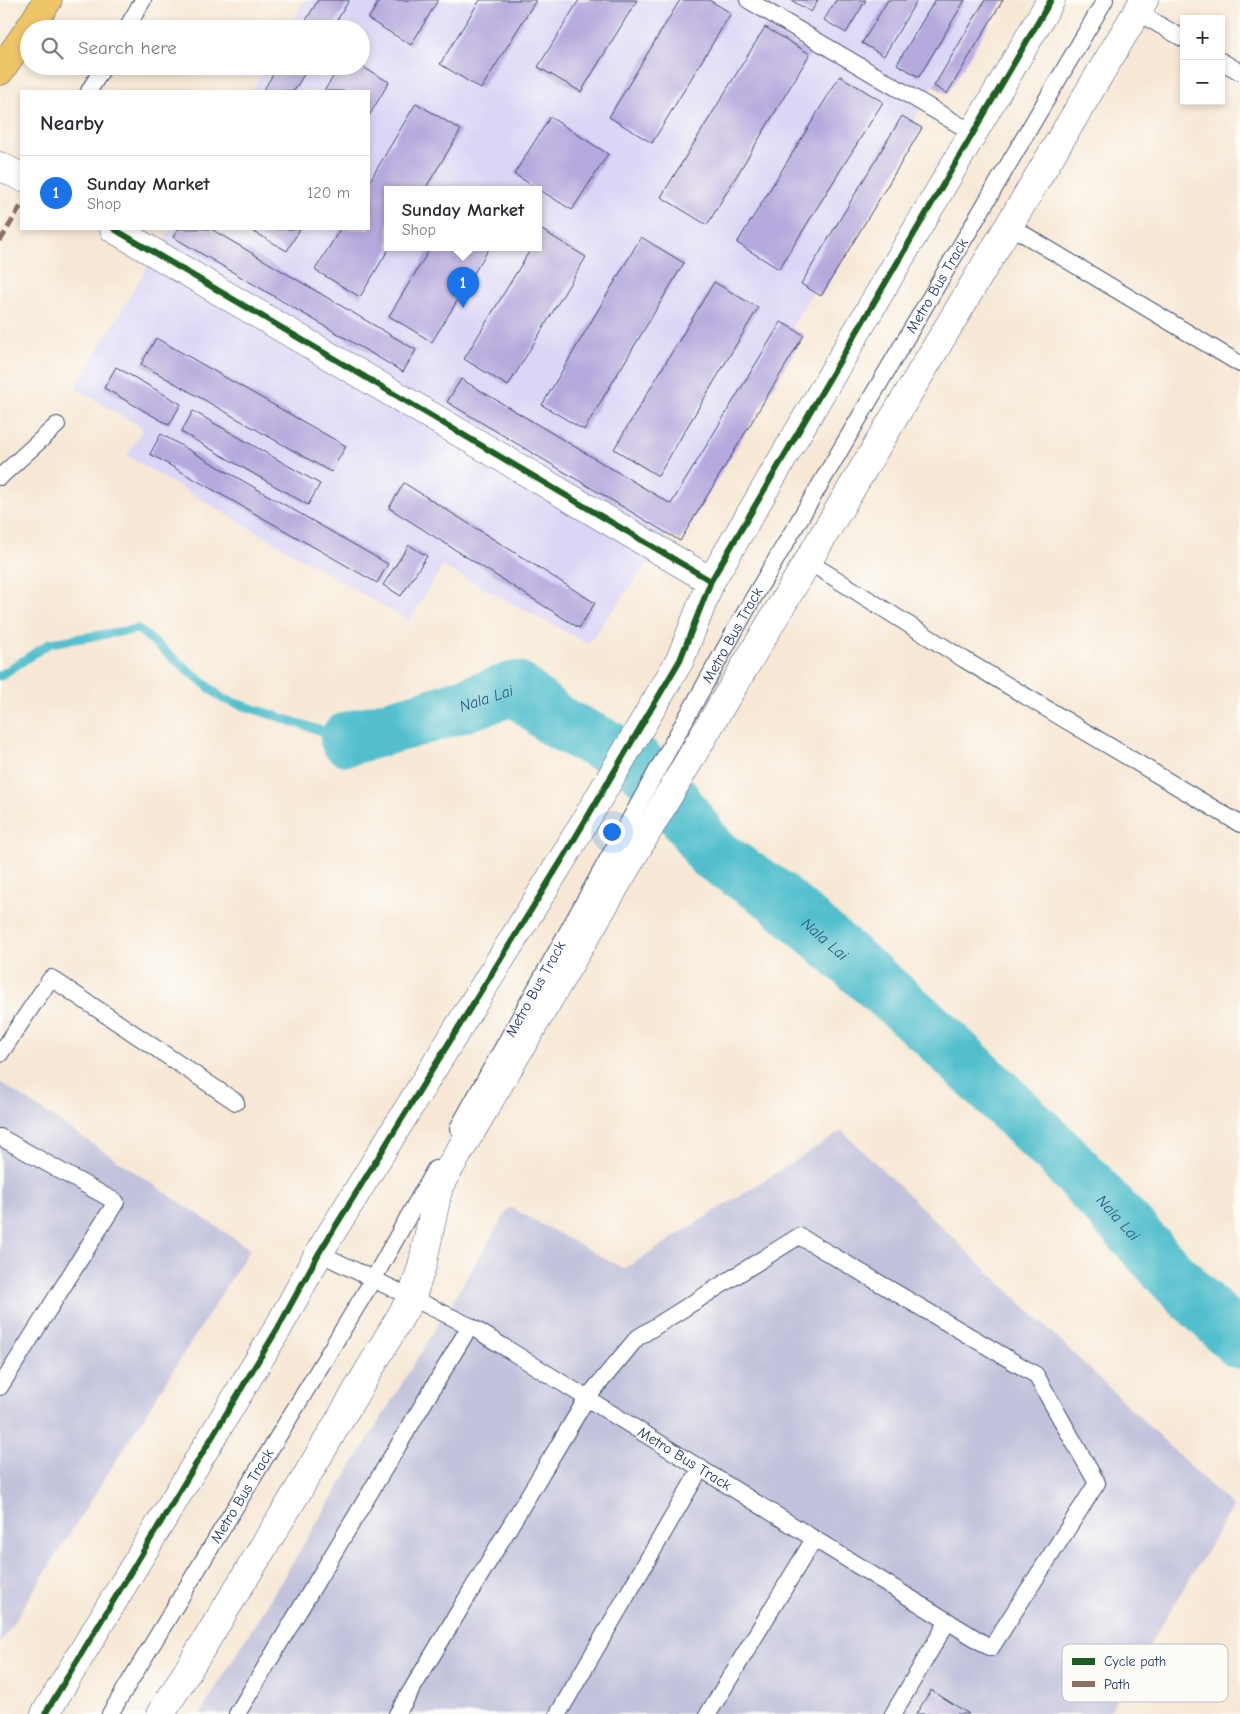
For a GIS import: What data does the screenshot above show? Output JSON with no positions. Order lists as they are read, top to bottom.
{
  "streets": {
    "lane": ["Metro Bus Track"]
  },
  "water": ["Nala Lai"],
  "legend": ["Cycle path", "Path"],
  "page": {
    "map_buttons": ["+", "−"],
    "search": "Search here",
    "heading": "Nearby",
    "list": [
      {
        "mark": "1",
        "name": "Sunday Market",
        "note": "Shop",
        "value": "120 m"
      }
    ],
    "popup": ["Sunday Market", "Shop"],
    "pins": "1"
  }
}
